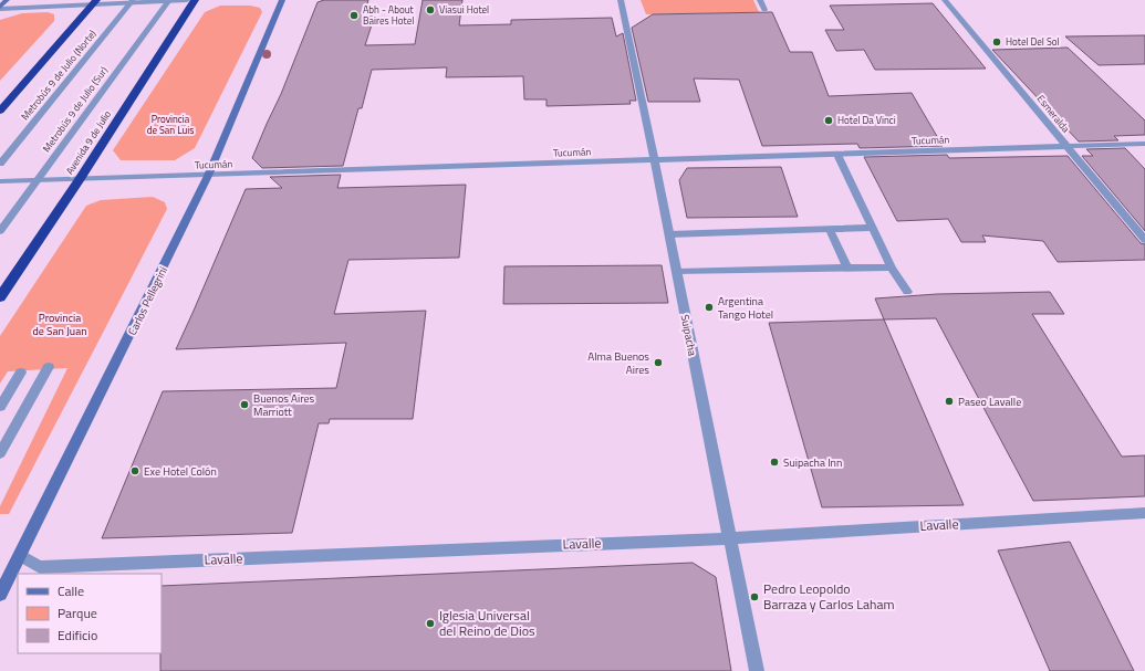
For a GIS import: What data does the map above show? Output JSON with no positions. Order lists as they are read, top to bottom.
{
  "streets": {
    "highway": ["Avenida 9 de Julio"],
    "street": [
      "Metrobús 9 de Julio (Norte)",
      "Metrobús 9 de Julio (Sur)",
      "Esmeralda",
      "Tucumán",
      "Carlos Pellegrini",
      "Suipacha",
      "Lavalle"
    ]
  },
  "crossings": [
    ["Metrobús 9 de Julio (Sur)", "Tucumán"],
    ["Esmeralda", "Tucumán"],
    ["Tucumán", "Avenida 9 de Julio"],
    ["Tucumán", "Carlos Pellegrini"],
    ["Tucumán", "Suipacha"],
    ["Carlos Pellegrini", "Lavalle"],
    ["Suipacha", "Lavalle"]
  ],
  "parks": ["Provincia de San Luis", "Provincia de San Juan"],
  "places": [
    "Viasui Hotel",
    "Abh - About Baires Hotel",
    "Hotel Del Sol",
    "Hotel Da Vinci",
    "Argentina Tango Hotel",
    "Alma Buenos Aires",
    "Paseo Lavalle",
    "Buenos Aires Marriott",
    "Suipacha Inn",
    "Exe Hotel Colón",
    "Pedro Leopoldo Barraza y Carlos Laham",
    "Iglesia Universal del Reino de Dios"
  ],
  "legend": ["Calle", "Parque", "Edificio"]
}
